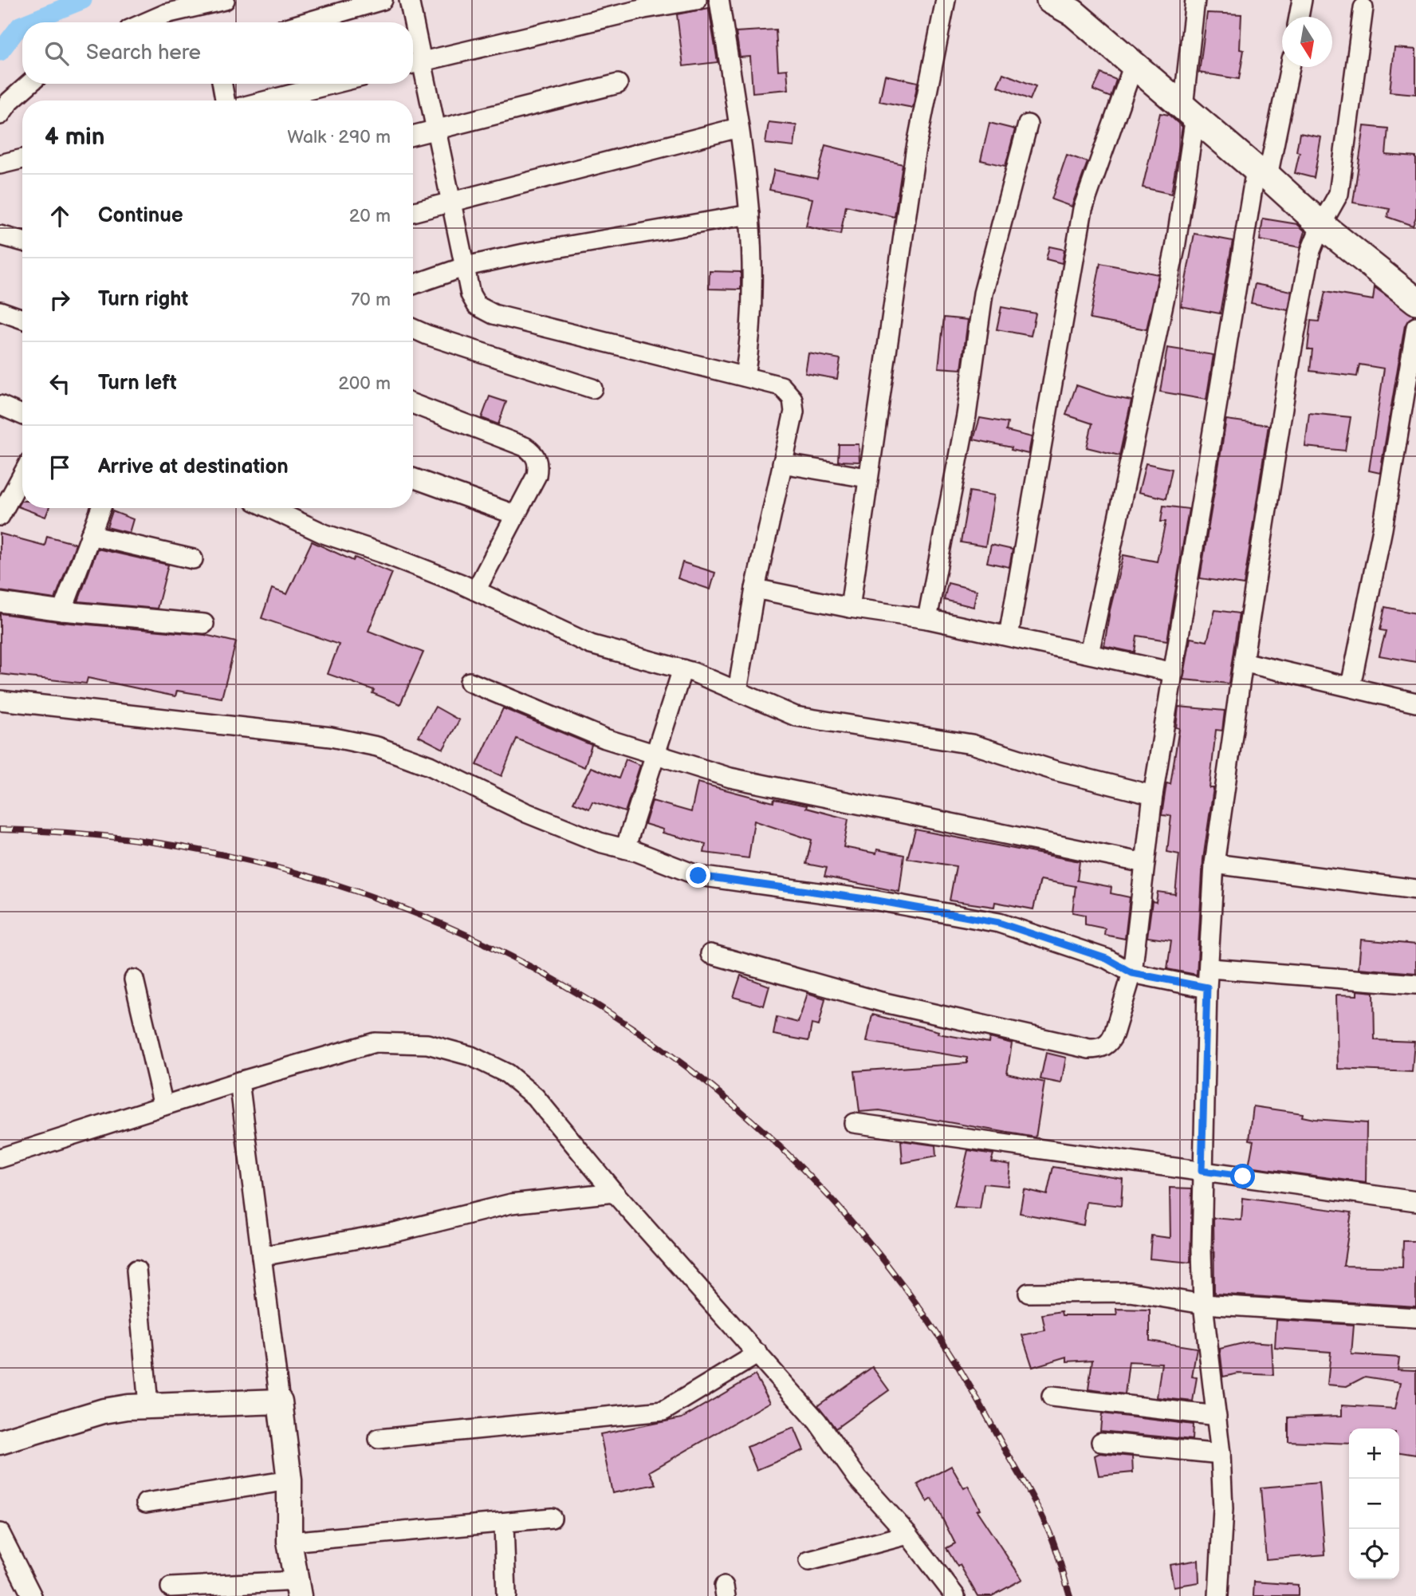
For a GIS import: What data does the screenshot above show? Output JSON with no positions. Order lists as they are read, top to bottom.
{
  "north": "bottom",
  "page": {
    "search": "Search here",
    "heading": ["4 min", "Walk · 290 m"],
    "list": [
      ["Continue", "20 m"],
      ["Turn right", "70 m"],
      ["Turn left", "200 m"],
      "Arrive at destination"
    ],
    "map_buttons": ["+", "−"]
  }
}
